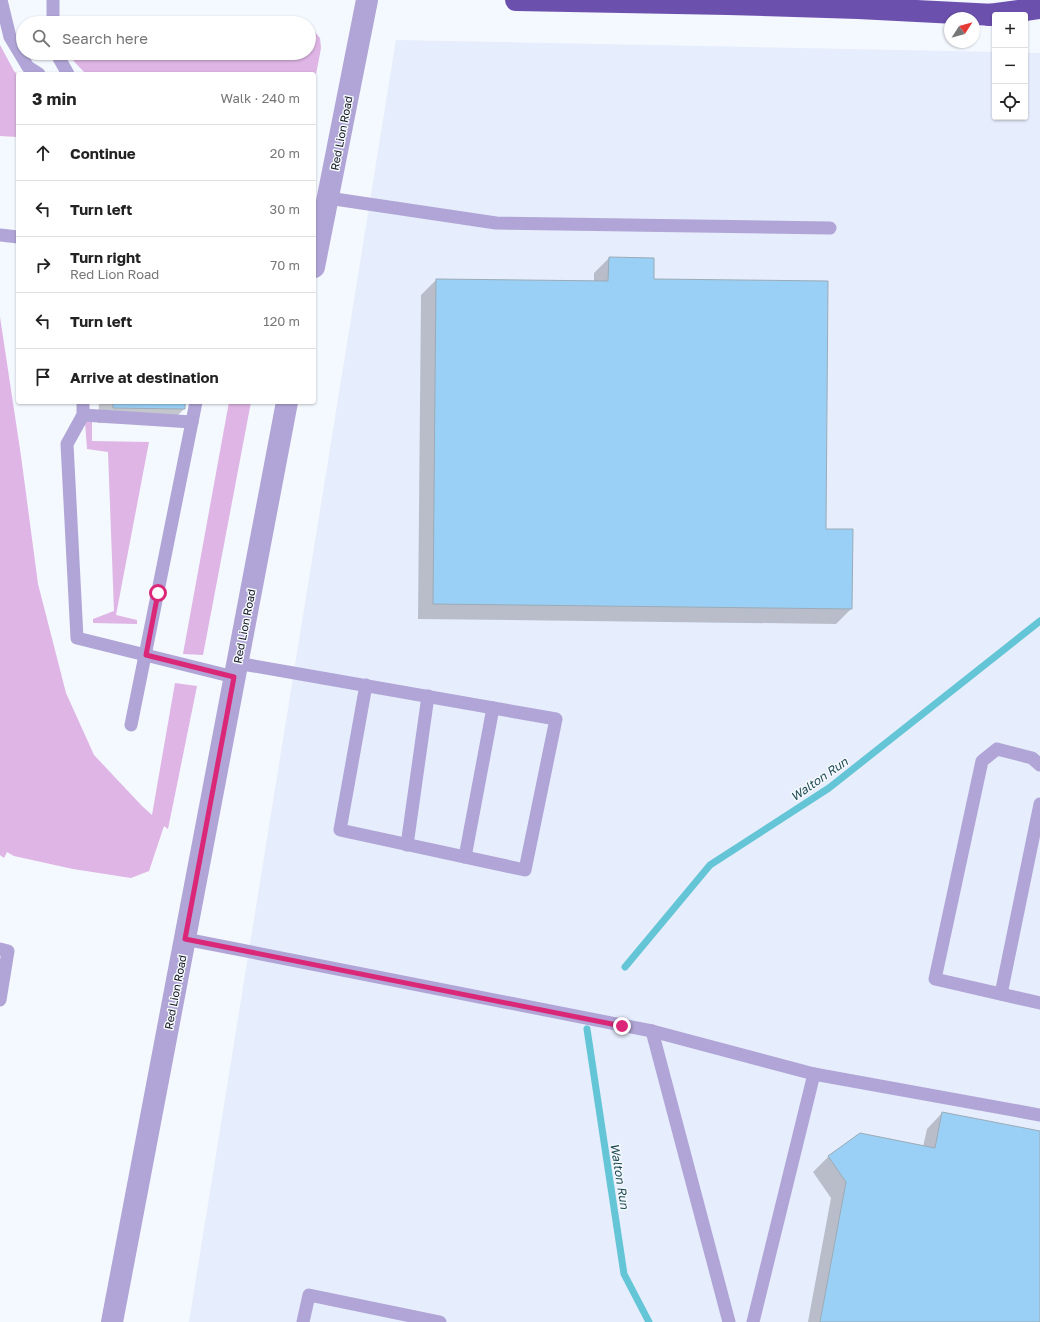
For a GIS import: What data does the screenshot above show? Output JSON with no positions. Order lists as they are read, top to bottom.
{
  "streets": {
    "street": ["Red Lion Road"]
  },
  "water": ["Walton Run"],
  "north": "top right",
  "page": {
    "map_buttons": ["+", "−"],
    "search": "Search here",
    "heading": ["3 min", "Walk · 240 m"],
    "list": [
      ["Continue", "20 m"],
      ["Turn left", "30 m"],
      ["Turn right", "Red Lion Road", "70 m"],
      ["Turn left", "120 m"],
      "Arrive at destination"
    ]
  }
}
